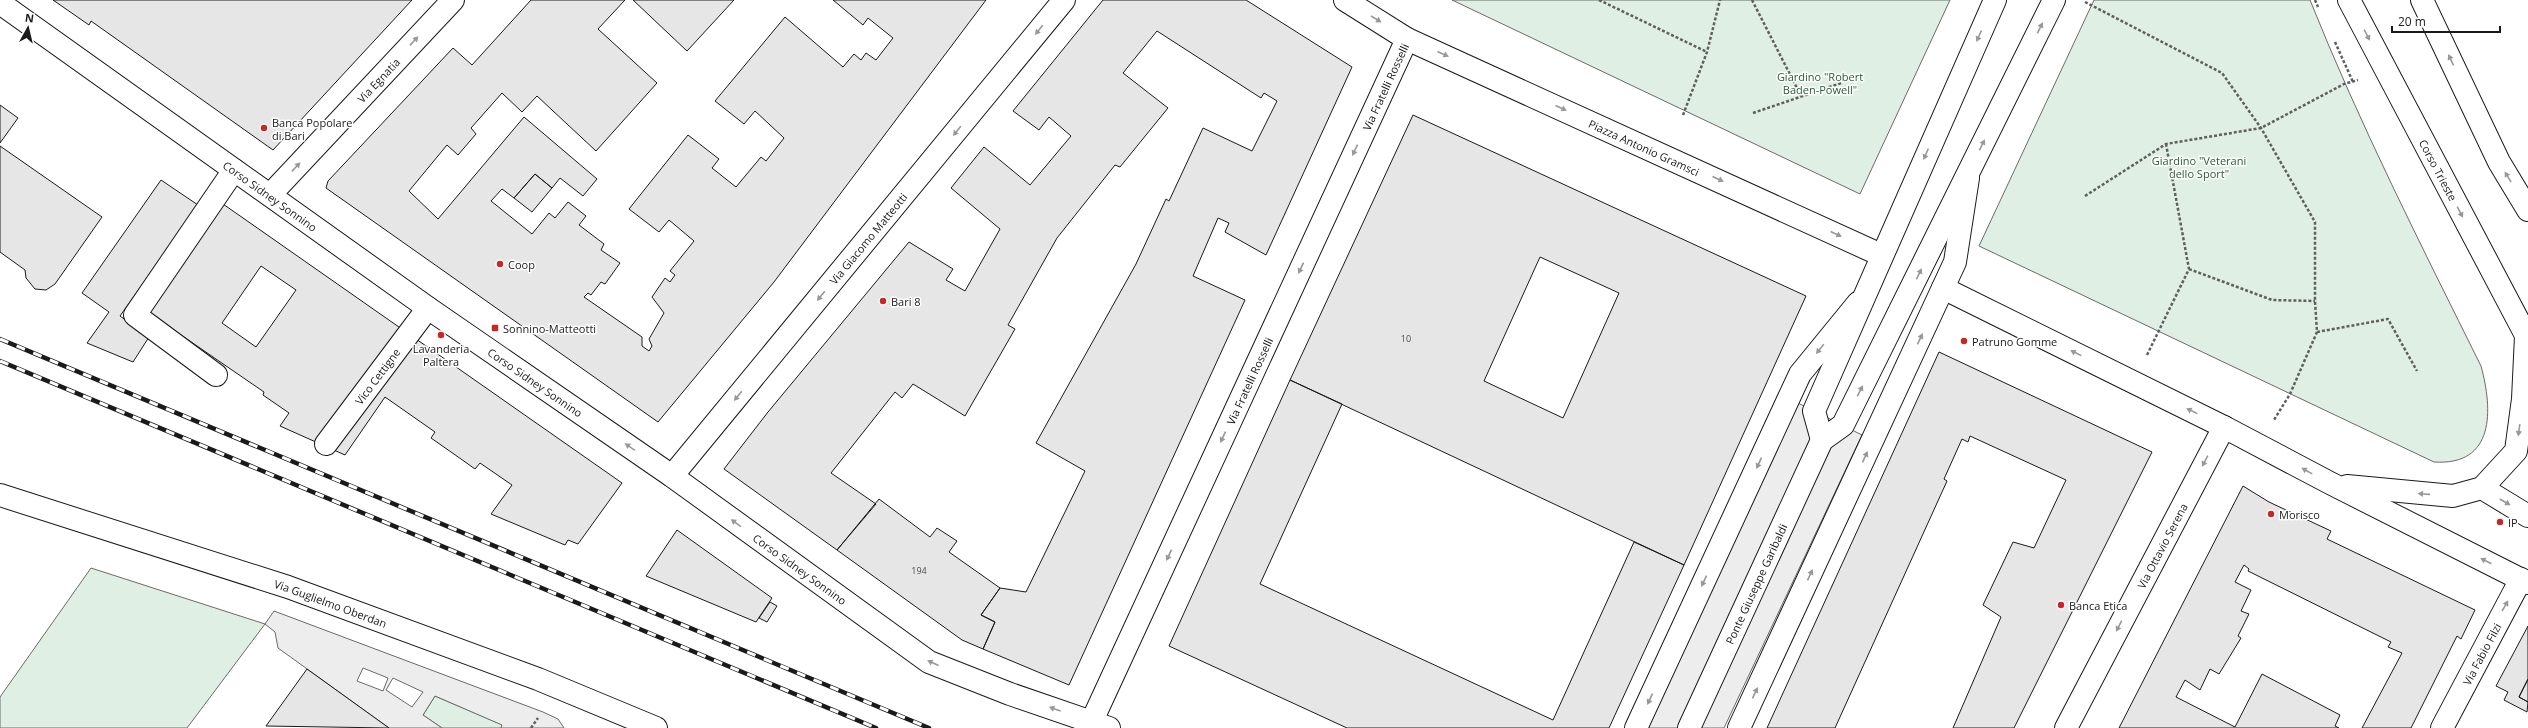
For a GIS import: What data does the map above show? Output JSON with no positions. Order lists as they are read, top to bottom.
{
  "streets": {
    "street": [
      "Via Egnatia",
      "Via Fratelli Rosselli",
      "Piazza Antonio Gramsci",
      "Corso Trieste",
      "Corso Sidney Sonnino",
      "Via Giacomo Matteotti",
      "Vico Cettigne",
      "Via Ottavio Serena",
      "Ponte Giuseppe Garibaldi",
      "Via Guglielmo Oberdan",
      "Via Fabio Filzi"
    ]
  },
  "crossings": [
    ["Via Egnatia", "Corso Sidney Sonnino"],
    ["Via Fratelli Rosselli", "Piazza Antonio Gramsci"],
    ["Via Fratelli Rosselli", "Corso Sidney Sonnino"],
    ["Corso Sidney Sonnino", "Via Giacomo Matteotti"],
    ["Corso Sidney Sonnino", "Vico Cettigne"]
  ],
  "one_way": [
    "Via Egnatia",
    "Via Fratelli Rosselli",
    "Piazza Antonio Gramsci",
    "Corso Sidney Sonnino",
    "Via Giacomo Matteotti",
    "Via Ottavio Serena",
    "Via Fabio Filzi"
  ],
  "parks": ["Giardino \"Robert Baden-Powell\"", "Giardino \"Veterani dello Sport\""],
  "places": {
    "other": [
      "Banca Popolare di Bari",
      "Coop",
      "Bari 8",
      "Lavanderia Paltera",
      "Patruno Gomme",
      "Morisco",
      "IP",
      "Banca Etica"
    ],
    "transit": ["Sonnino-Matteotti"]
  },
  "house_numbers": ["10", "194"],
  "scale_bar": "20 m",
  "north": "top"
}
